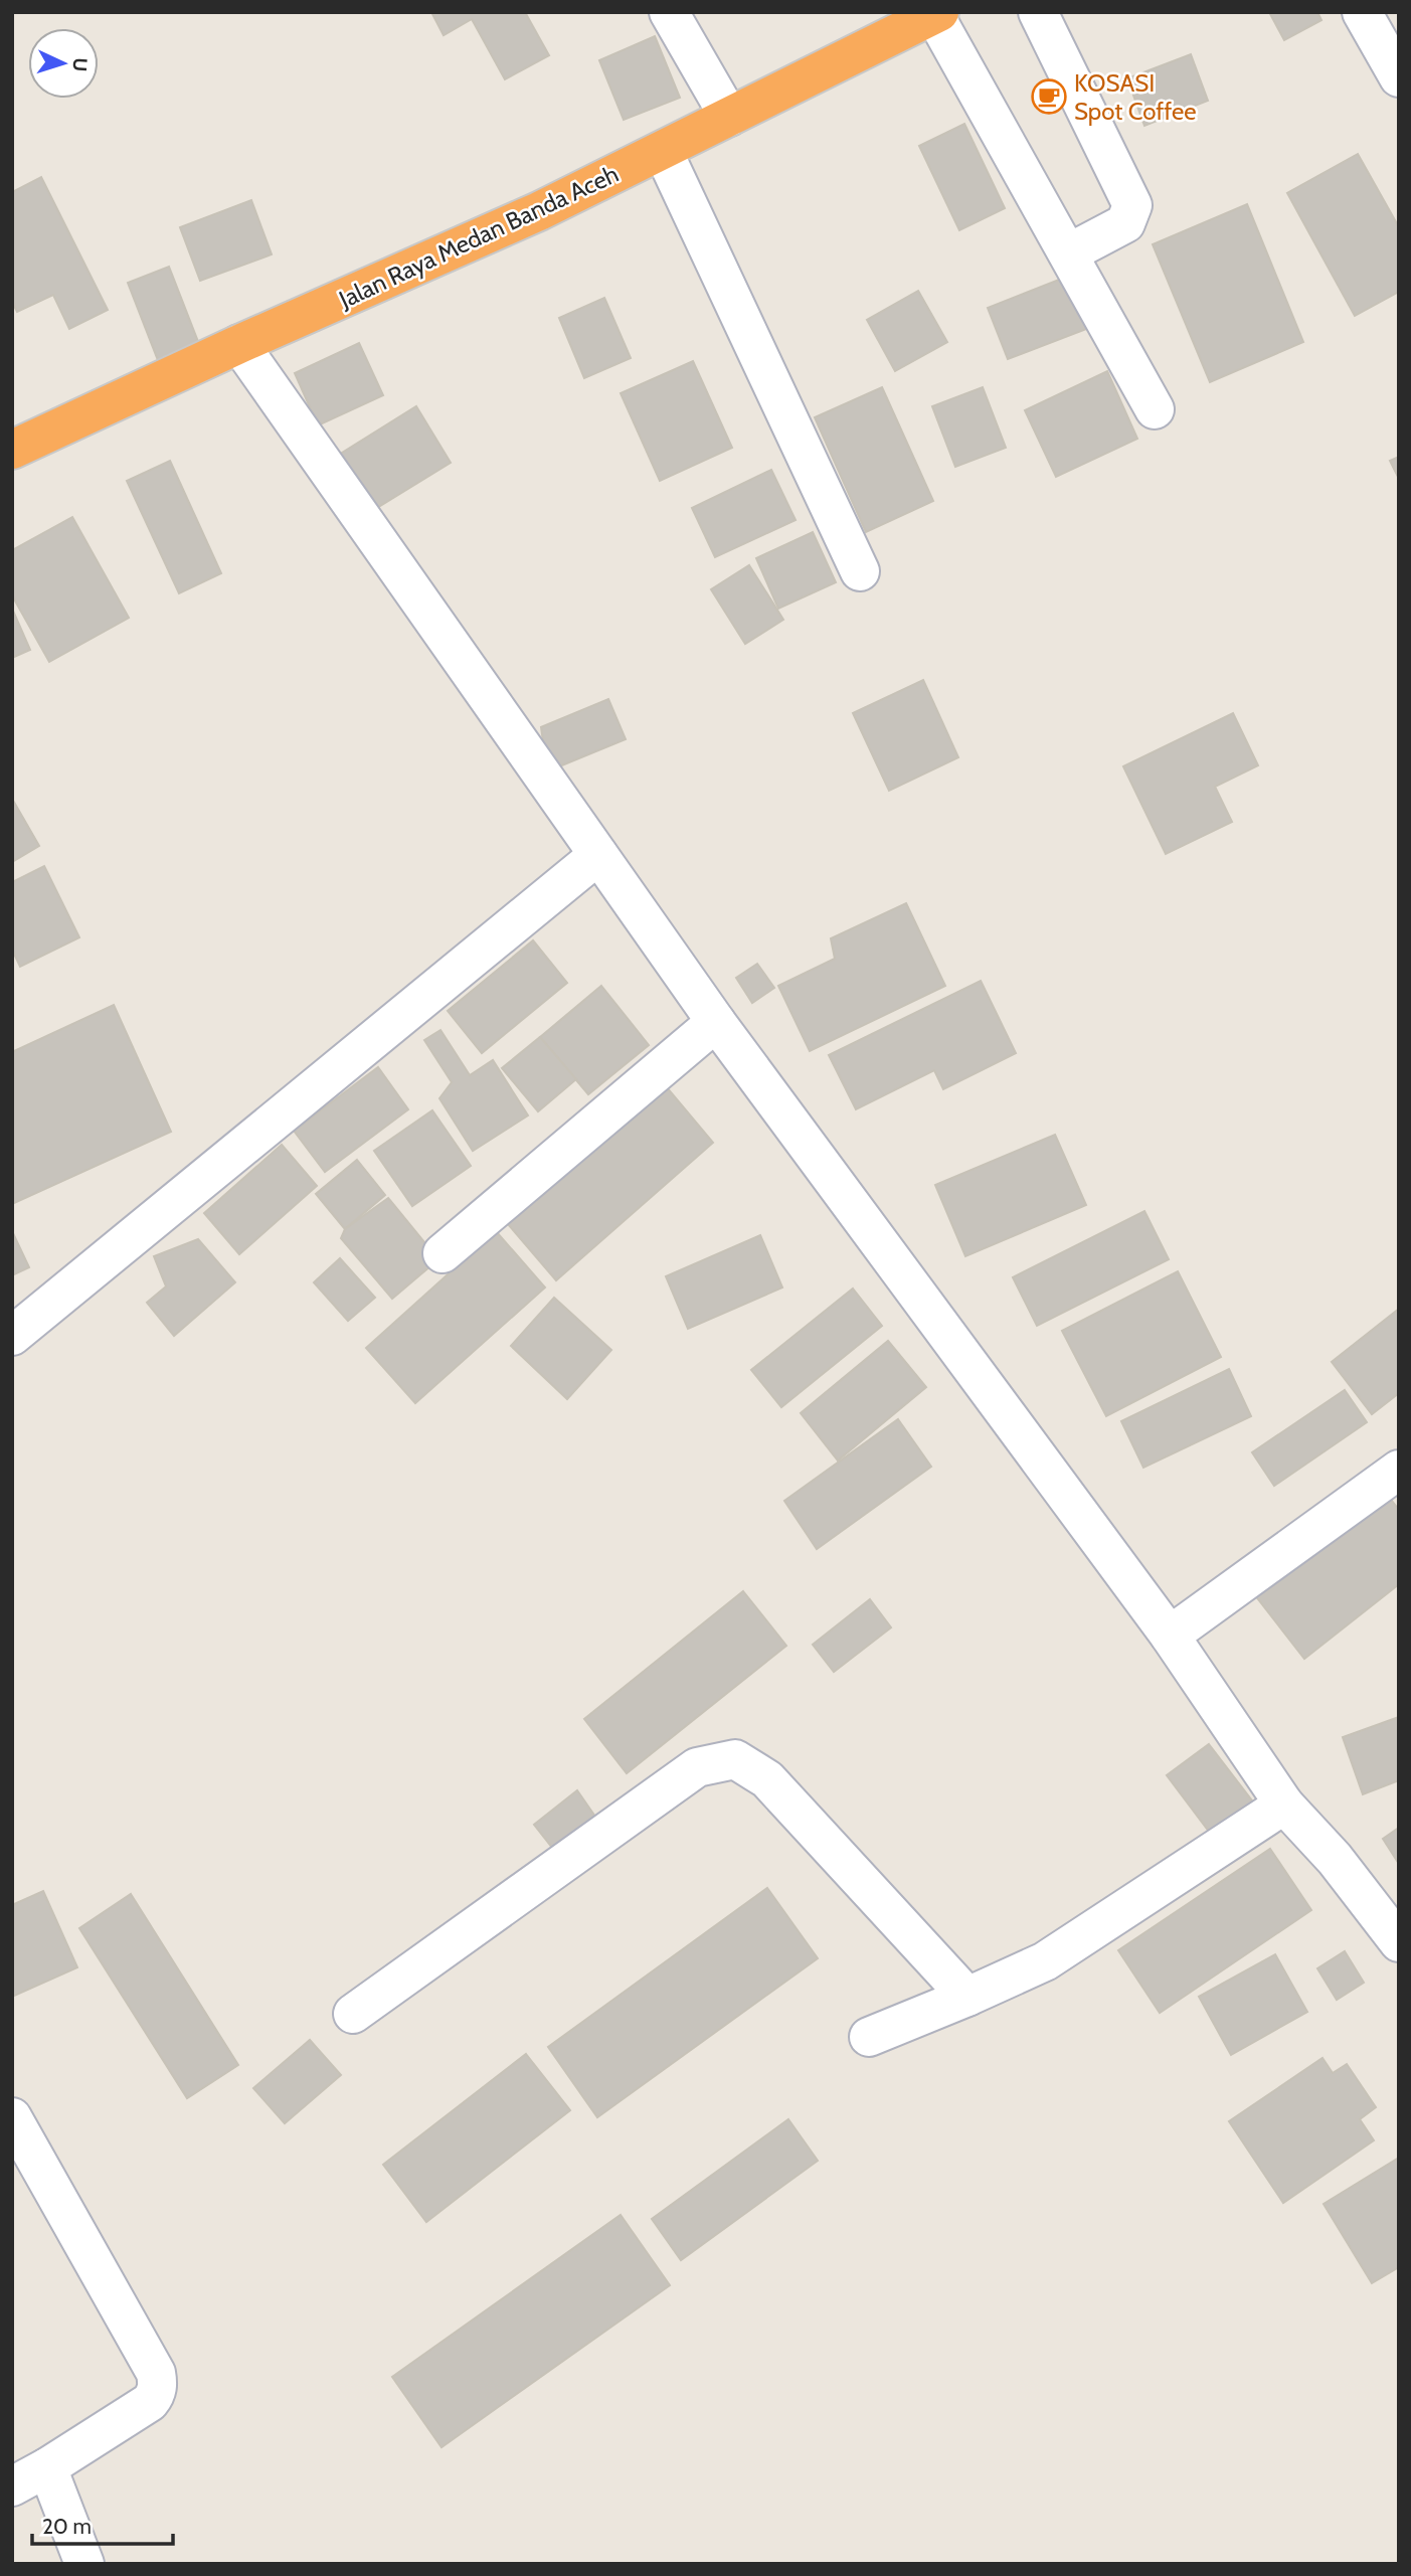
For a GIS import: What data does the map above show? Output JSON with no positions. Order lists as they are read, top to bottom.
{
  "streets": {
    "highway": ["Jalan Raya Medan Banda Aceh"]
  },
  "places": {
    "cafe": ["KOSASI Spot Coffee"]
  },
  "scale_bar": "20 m",
  "north": "right"
}
